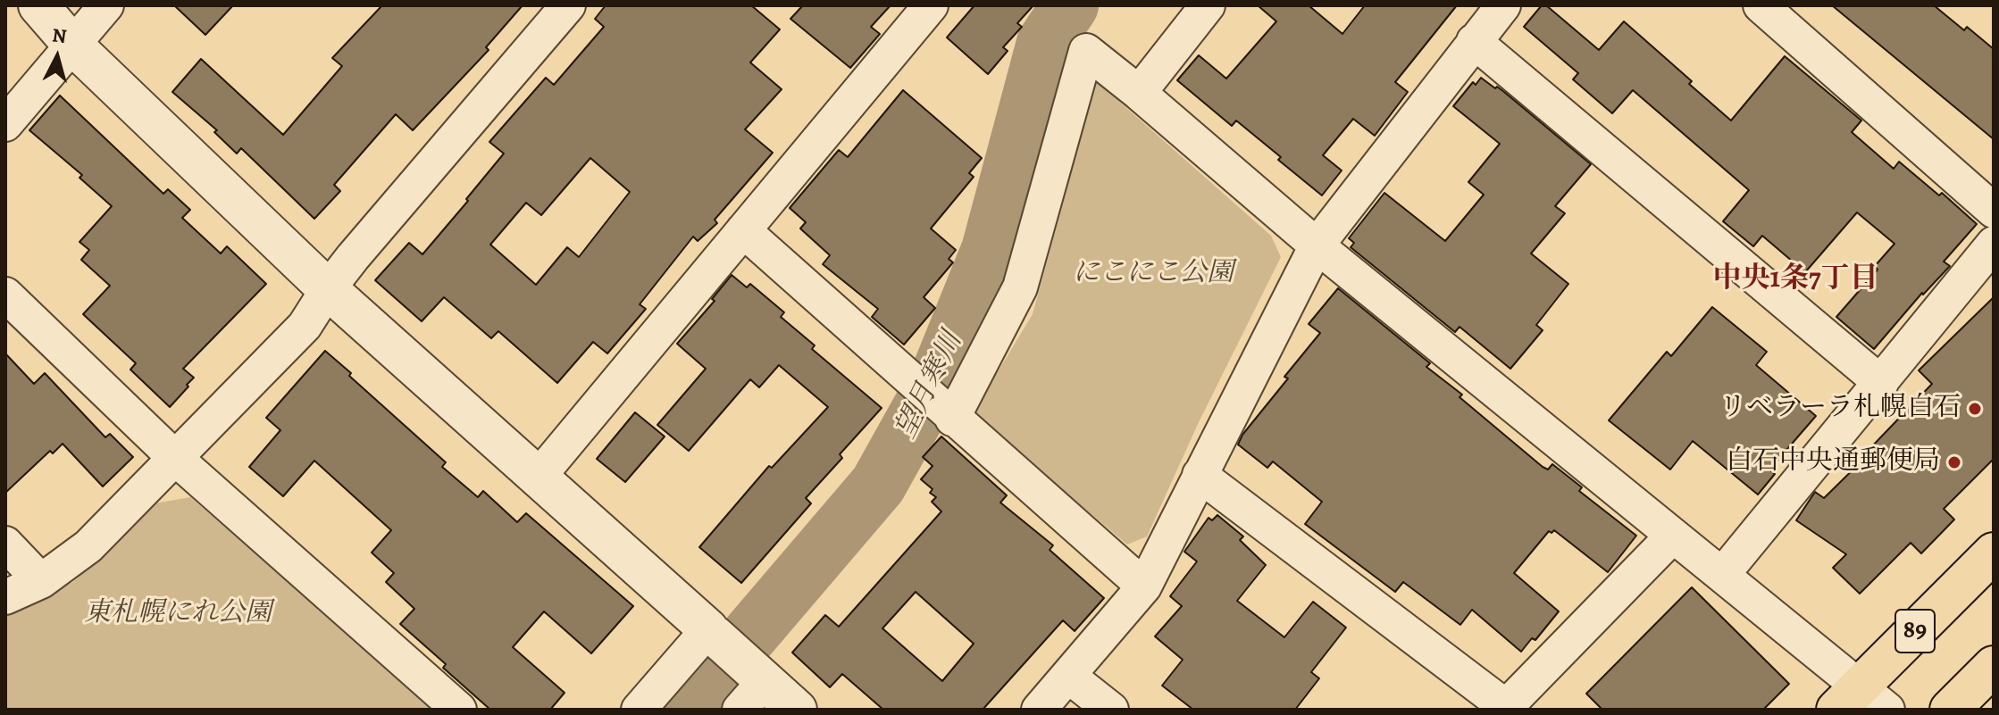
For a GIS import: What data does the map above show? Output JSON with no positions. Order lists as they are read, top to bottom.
{
  "streets": {
    "main road": ["89"]
  },
  "districts": ["中央1条7丁目"],
  "water": ["望月寒川"],
  "parks": ["にこにこ公園", "東札幌にれ公園"],
  "places": ["リベラーラ札幌白石", "白石中央通郵便局"],
  "north": "top"
}
